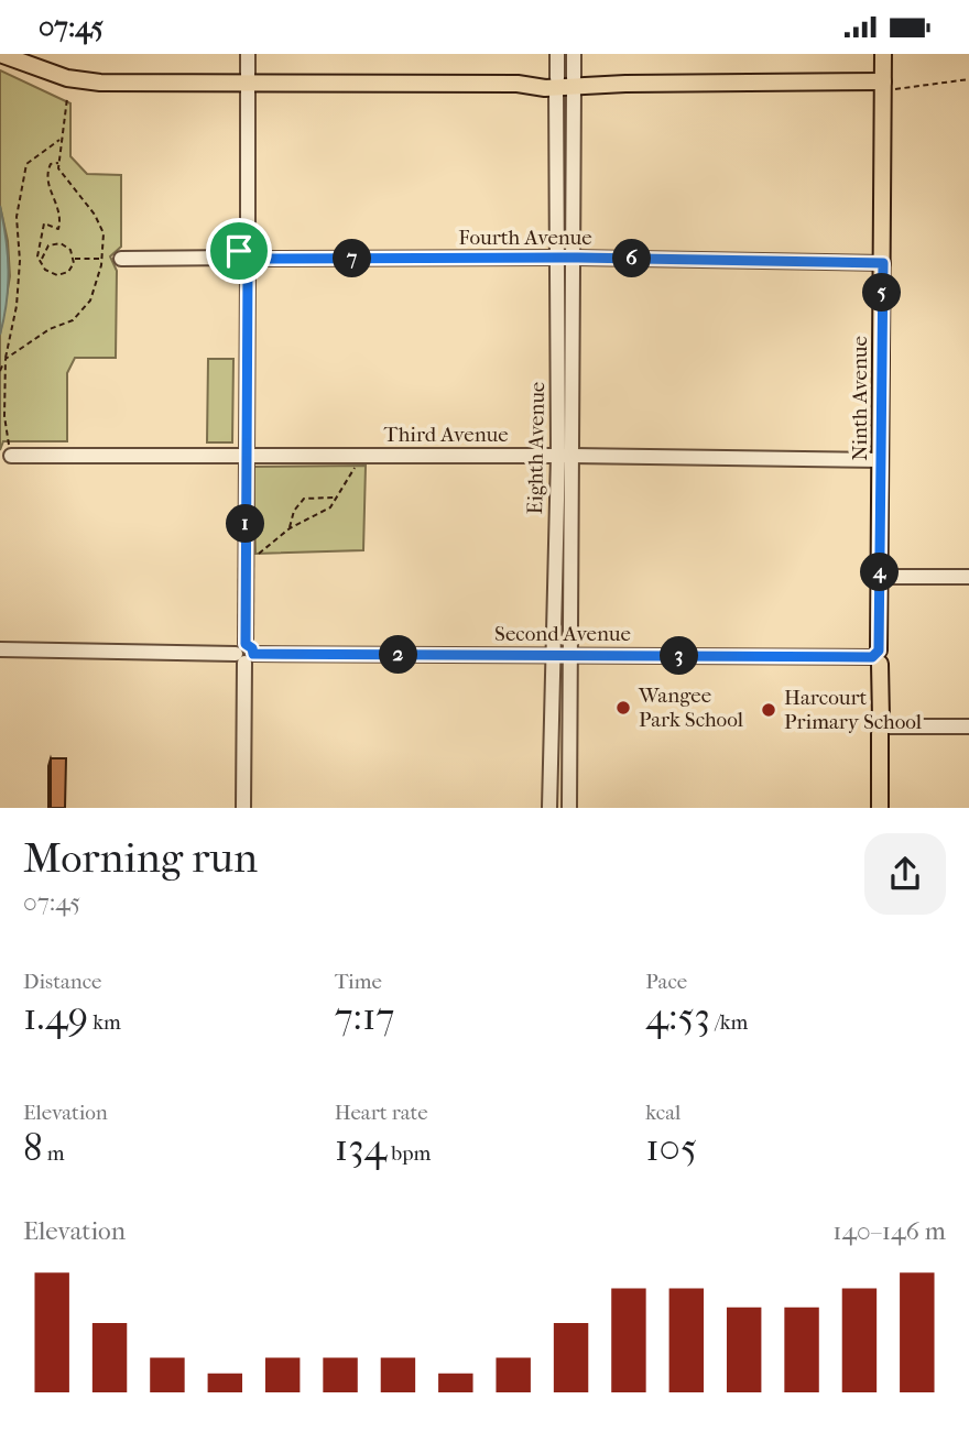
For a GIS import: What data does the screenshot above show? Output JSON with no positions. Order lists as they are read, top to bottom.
{
  "streets": {
    "main road": ["Ninth Avenue"],
    "street": [
      "Fourth Avenue",
      "Third Avenue",
      "Eighth Avenue",
      "Second Avenue"
    ]
  },
  "crossings": [
    ["Fourth Avenue", "Ninth Avenue"],
    ["Fourth Avenue", "Eighth Avenue"],
    ["Ninth Avenue", "Third Avenue"],
    ["Ninth Avenue", "Second Avenue"],
    ["Third Avenue", "Eighth Avenue"],
    ["Eighth Avenue", "Second Avenue"]
  ],
  "places": ["Wangee Park School", "Harcourt Primary School"],
  "page": {
    "status": "07:45",
    "pins": [
      "6",
      "7",
      "5",
      "1",
      "4",
      "2",
      "3"
    ],
    "heading": ["Morning run", "07:45"],
    "stats": [
      ["Distance", "1.49 km"],
      ["Time", "7:17"],
      ["Pace", "4:53 /km"],
      ["Elevation", "8 m"],
      ["Heart rate", "134 bpm"],
      ["kcal", "105"]
    ],
    "chart": ["Elevation", "140–146 m"]
  }
}
